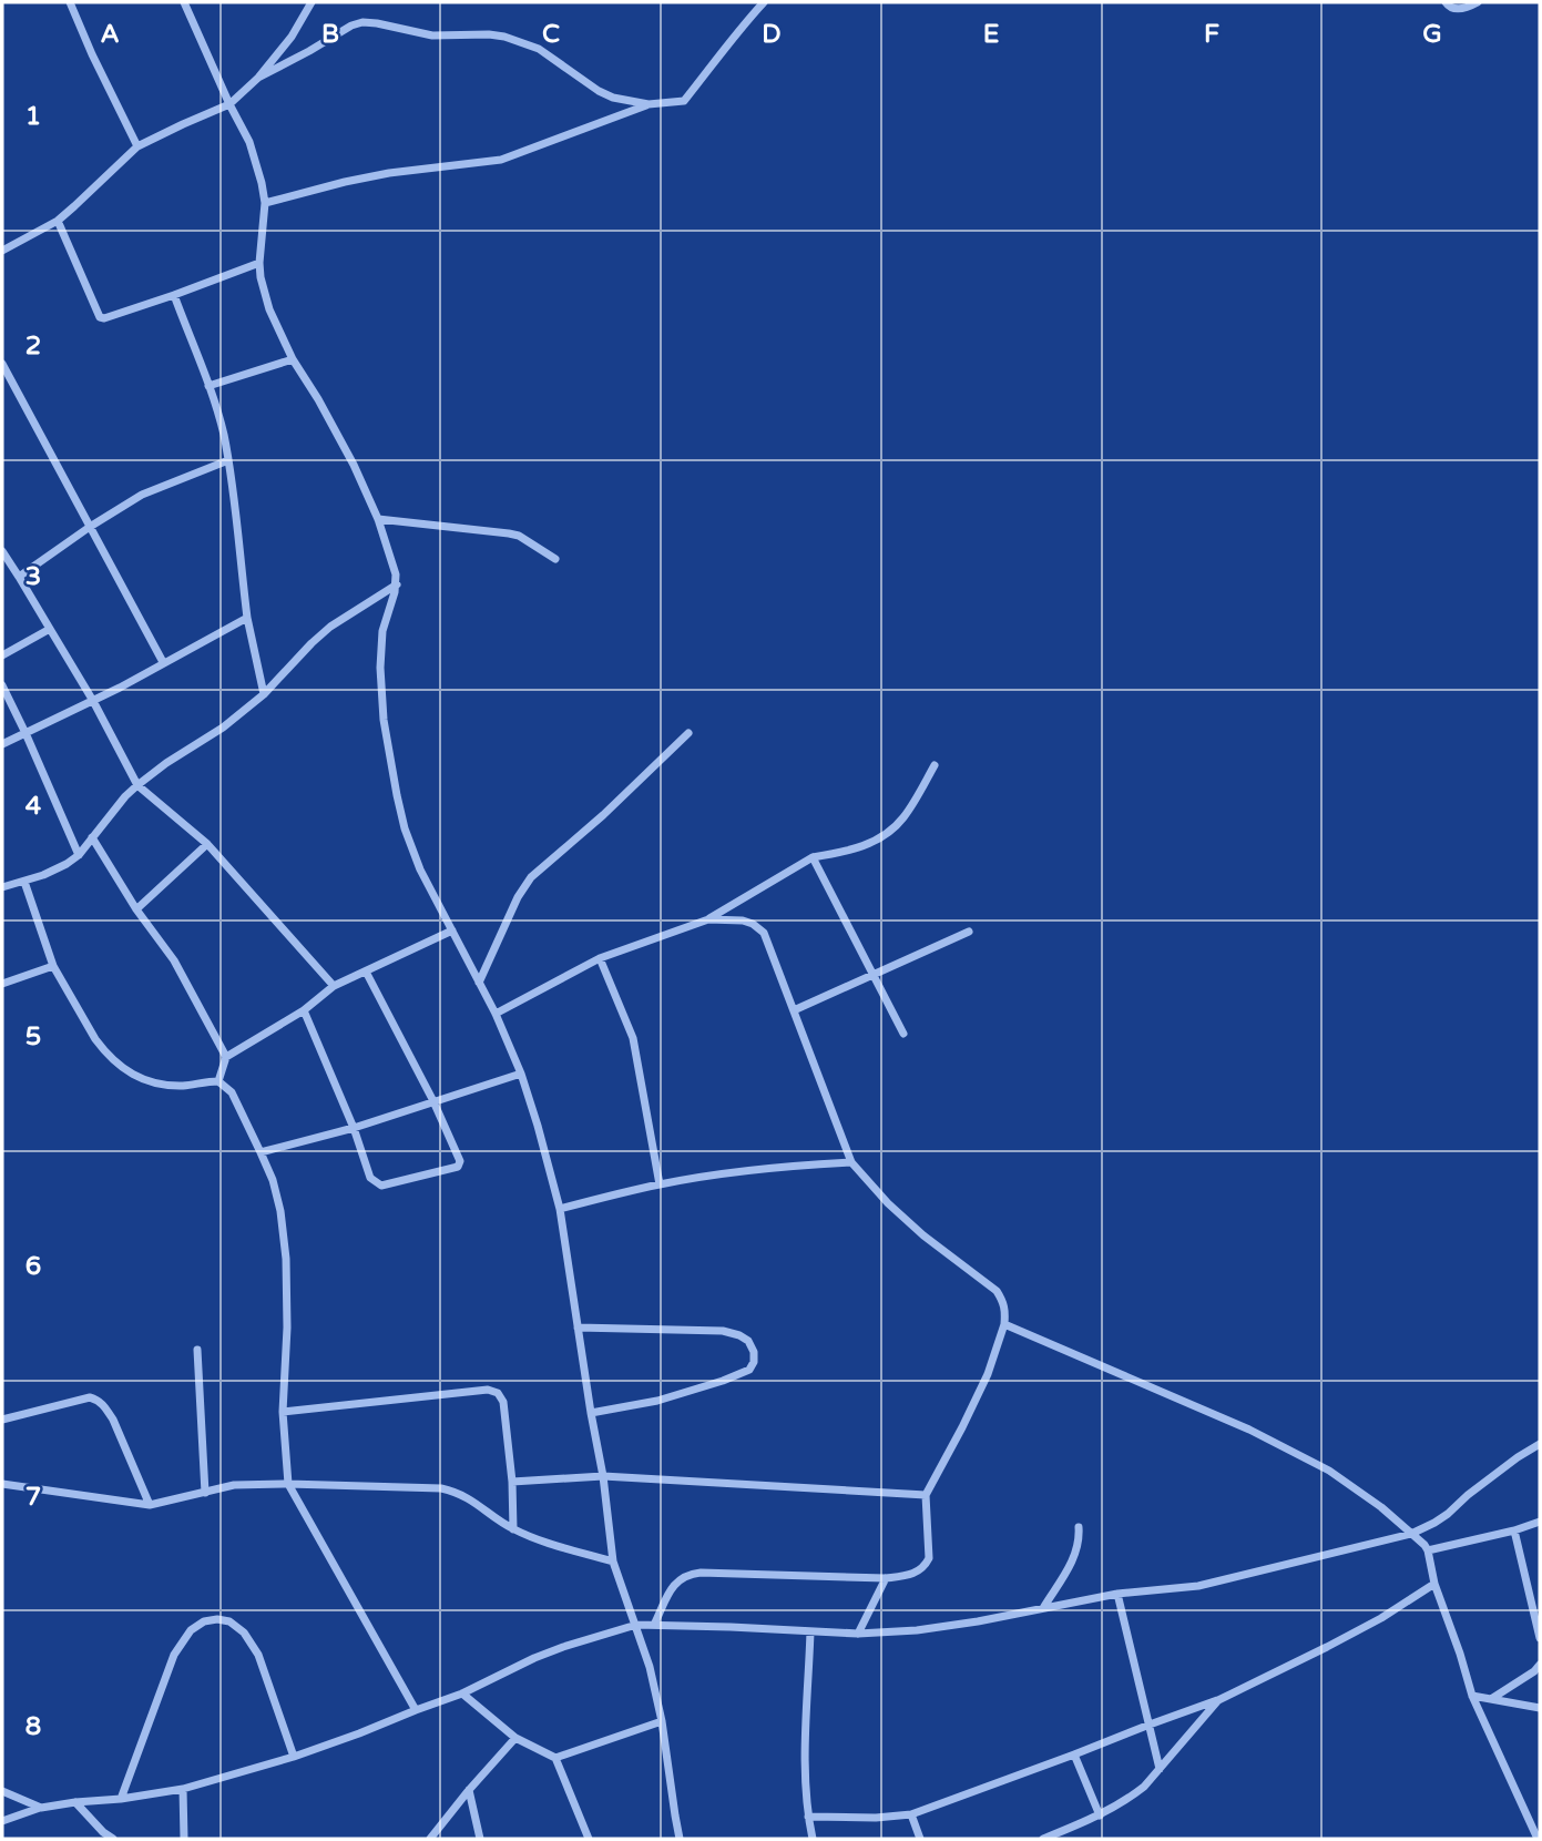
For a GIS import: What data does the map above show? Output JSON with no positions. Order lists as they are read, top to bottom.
{
  "grid": {
    "columns": [
      "A",
      "B",
      "C",
      "D",
      "E",
      "F",
      "G"
    ],
    "rows": [
      "1",
      "2",
      "3",
      "4",
      "5",
      "6",
      "7",
      "8"
    ]
  }
}
